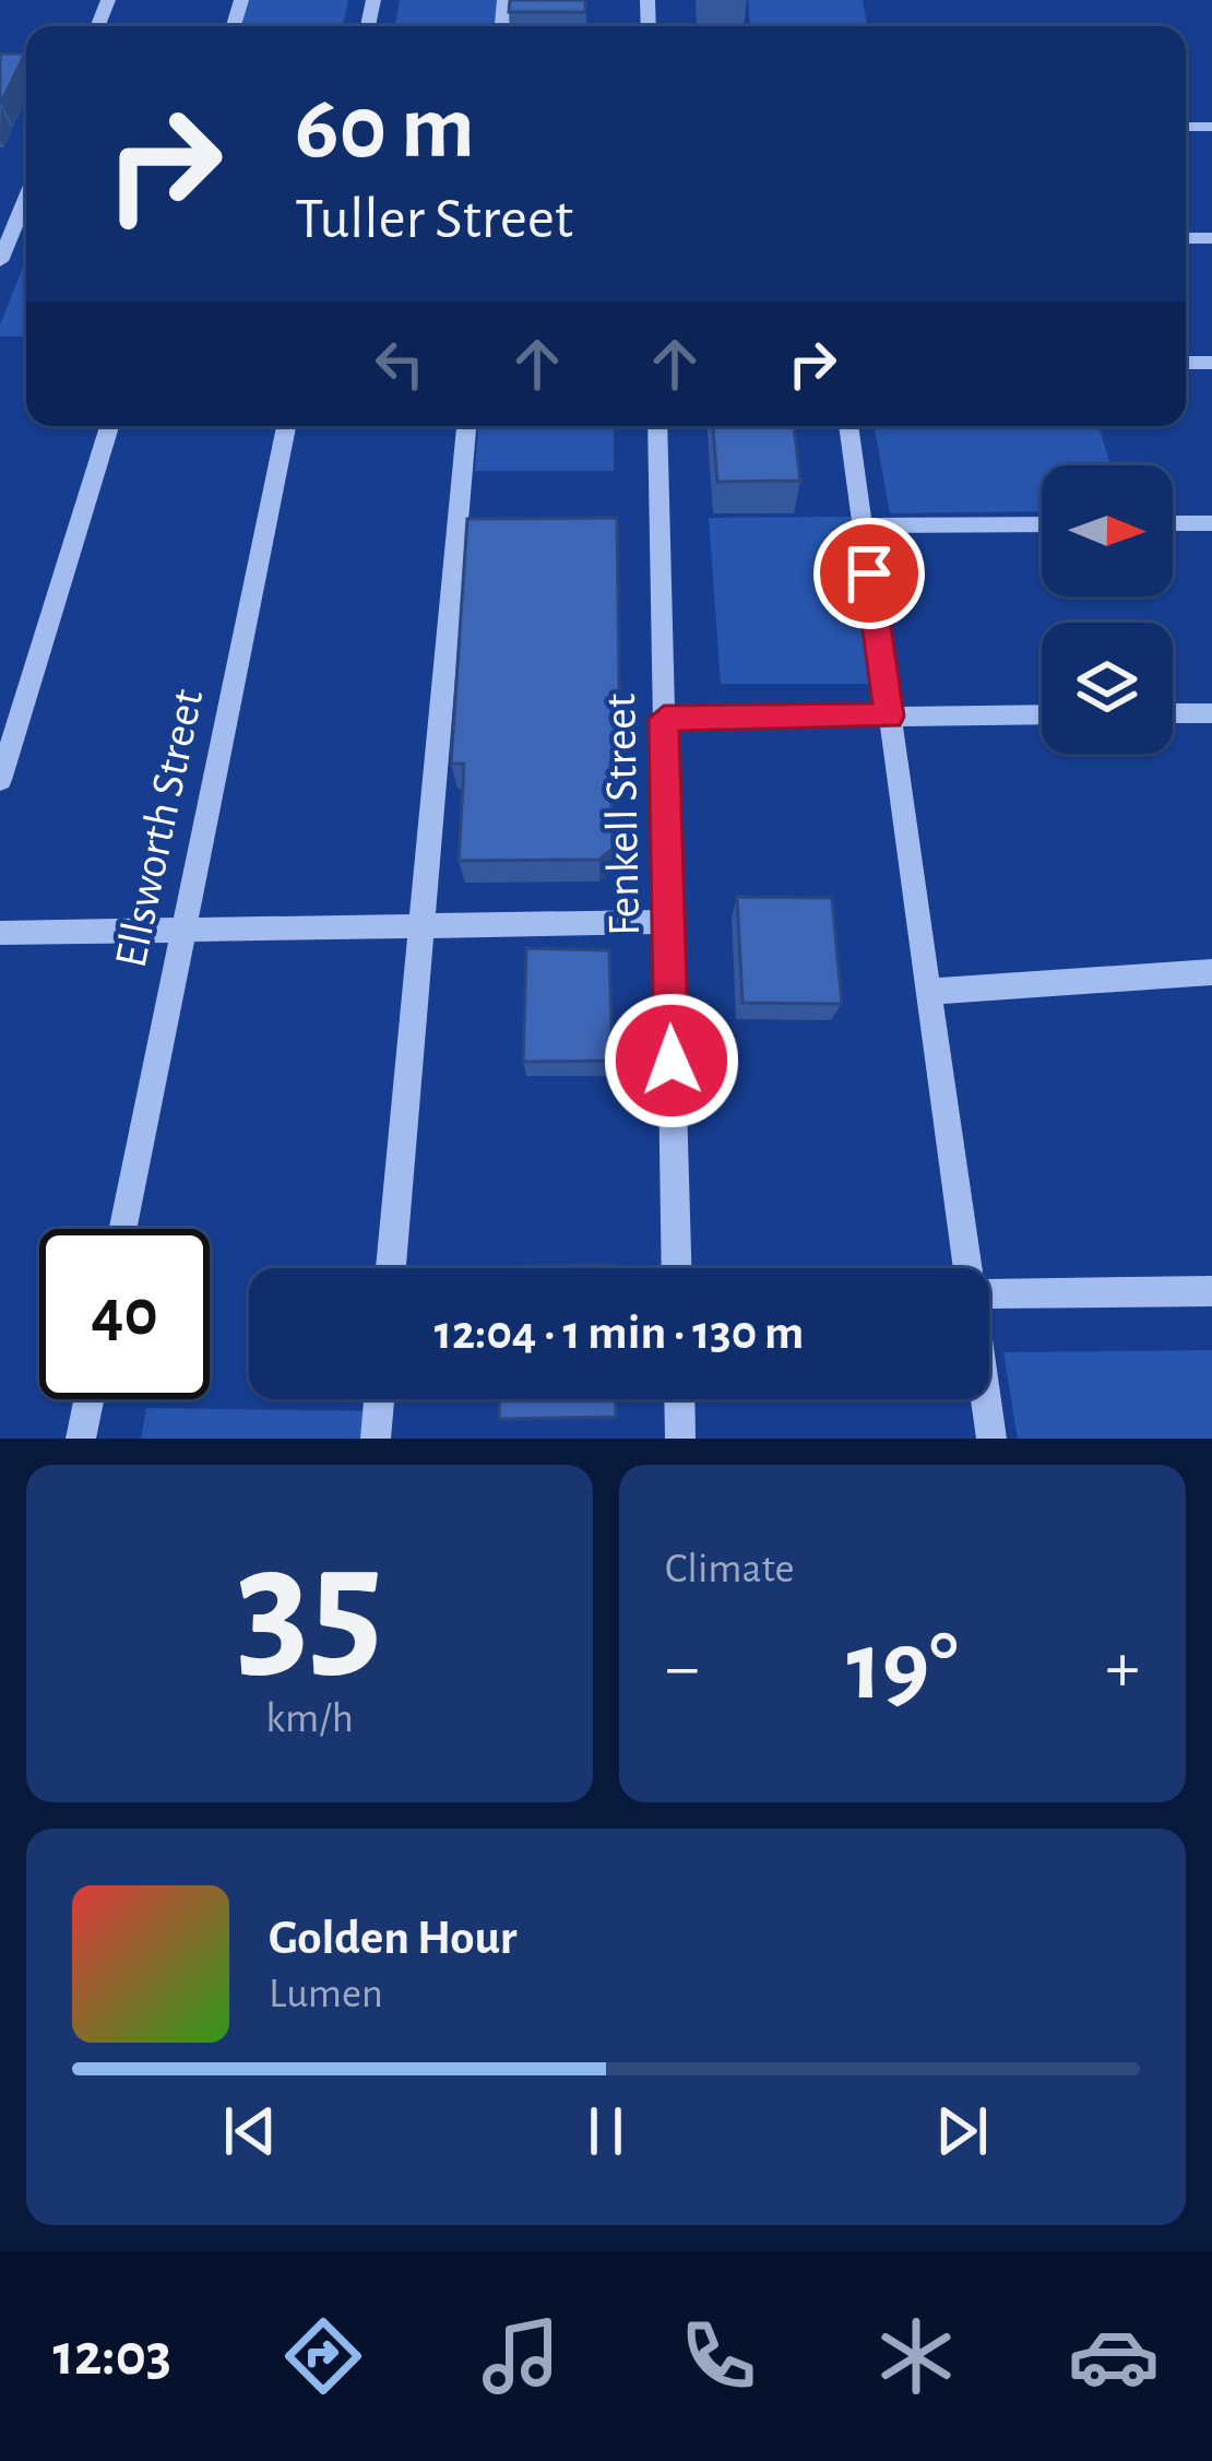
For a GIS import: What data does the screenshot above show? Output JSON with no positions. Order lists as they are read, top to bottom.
{
  "streets": {
    "street": ["Fenkell Street", "Ellsworth Street"]
  },
  "north": "right",
  "page": {
    "turn": ["60 m", "Tuller Street"],
    "limit": "40",
    "trip": "12:04 · 1 min · 130 m",
    "tile": [
      ["35", "km/h"],
      "Climate"
    ],
    "heat": ["−", "19°", "+"],
    "song": ["Golden Hour", "Lumen"],
    "tabs": "12:03"
  }
}
